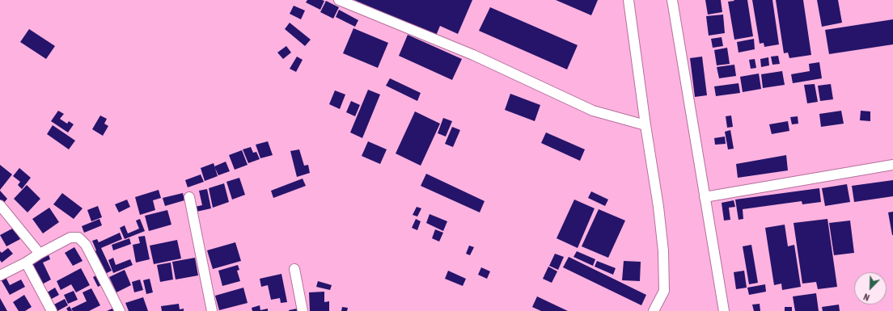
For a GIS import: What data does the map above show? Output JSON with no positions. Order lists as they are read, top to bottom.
{
  "north": "bottom left"
}
